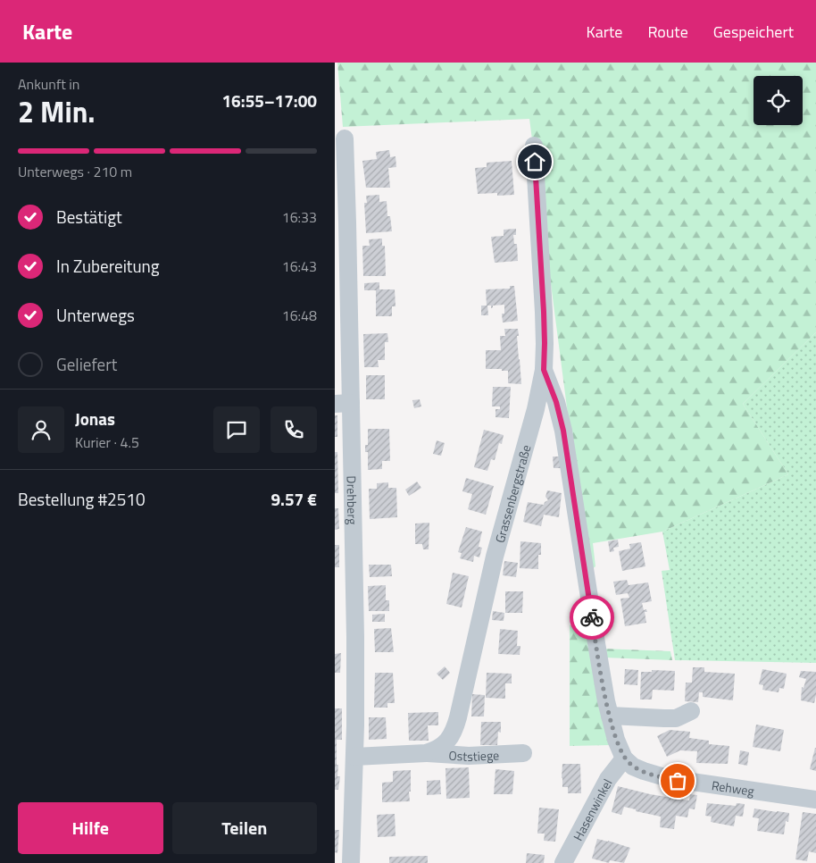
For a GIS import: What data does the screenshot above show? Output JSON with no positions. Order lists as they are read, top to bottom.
{
  "streets": {
    "street": [
      "Grassenbergstraße",
      "Drehberg",
      "Oststiege",
      "Rehweg",
      "Hasenwinkel"
    ]
  },
  "crossings": [
    ["Grassenbergstraße", "Drehberg"],
    ["Grassenbergstraße", "Oststiege"],
    ["Rehweg", "Hasenwinkel"]
  ],
  "page": {
    "header": "Karte",
    "nav": ["Karte", "Route", "Gespeichert"],
    "heading": ["2 Min.", "Ankunft in", "16:55–17:00"],
    "panel": [
      "Jonas",
      "Kurier · 4.5",
      "Bestellung #2510",
      "9.57 €"
    ],
    "bar": "Unterwegs · 210 m",
    "list": [
      ["Bestätigt", "16:33"],
      ["In Zubereitung", "16:43"],
      ["Unterwegs", "16:48"],
      "Geliefert"
    ],
    "buttons": ["Hilfe", "Teilen"]
  }
}
